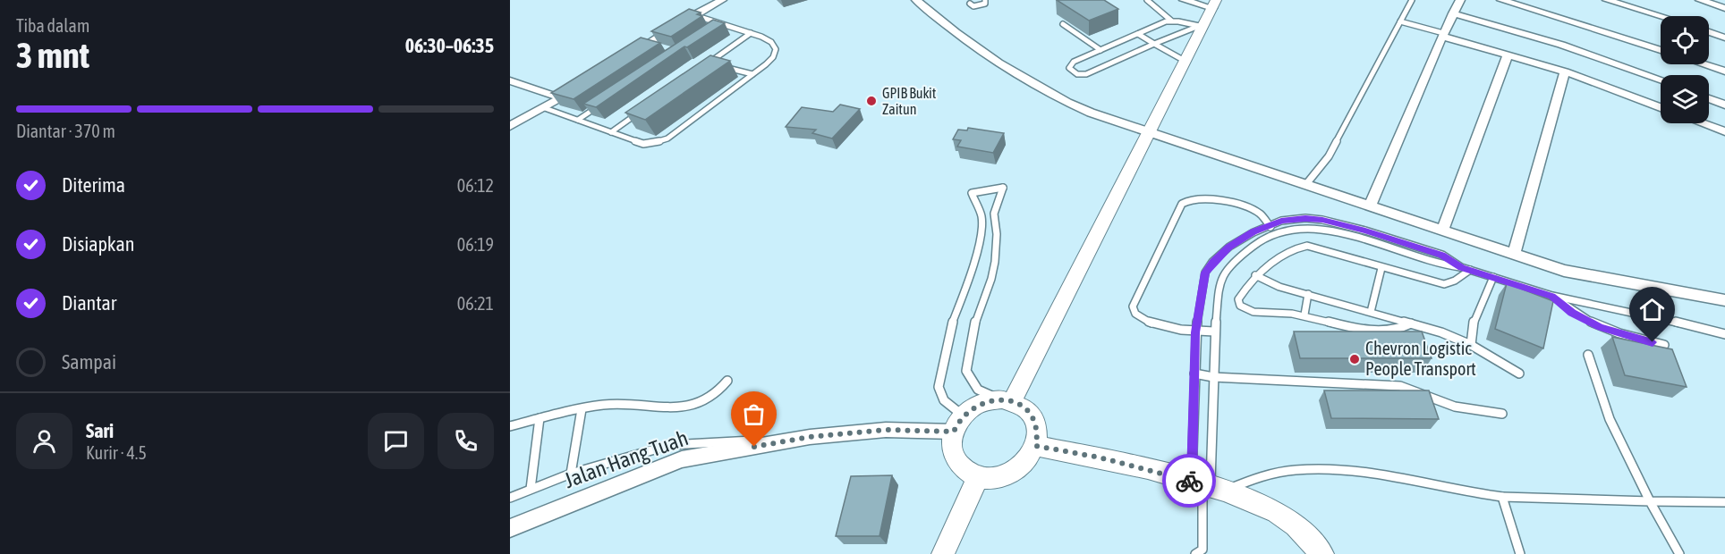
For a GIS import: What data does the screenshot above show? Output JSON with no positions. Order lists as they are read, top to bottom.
{
  "streets": {
    "street": ["Jalan Hang Tuah"]
  },
  "places": ["GPIB Bukit Zaitun", "Chevron Logistic People Transport"],
  "page": {
    "heading": ["3 mnt", "Tiba dalam", "06:30–06:35"],
    "panel": ["Sari", "Kurir · 4.5"],
    "bar": "Diantar · 370 m",
    "list": [
      ["Diterima", "06:12"],
      ["Disiapkan", "06:19"],
      ["Diantar", "06:21"],
      "Sampai"
    ]
  }
}
